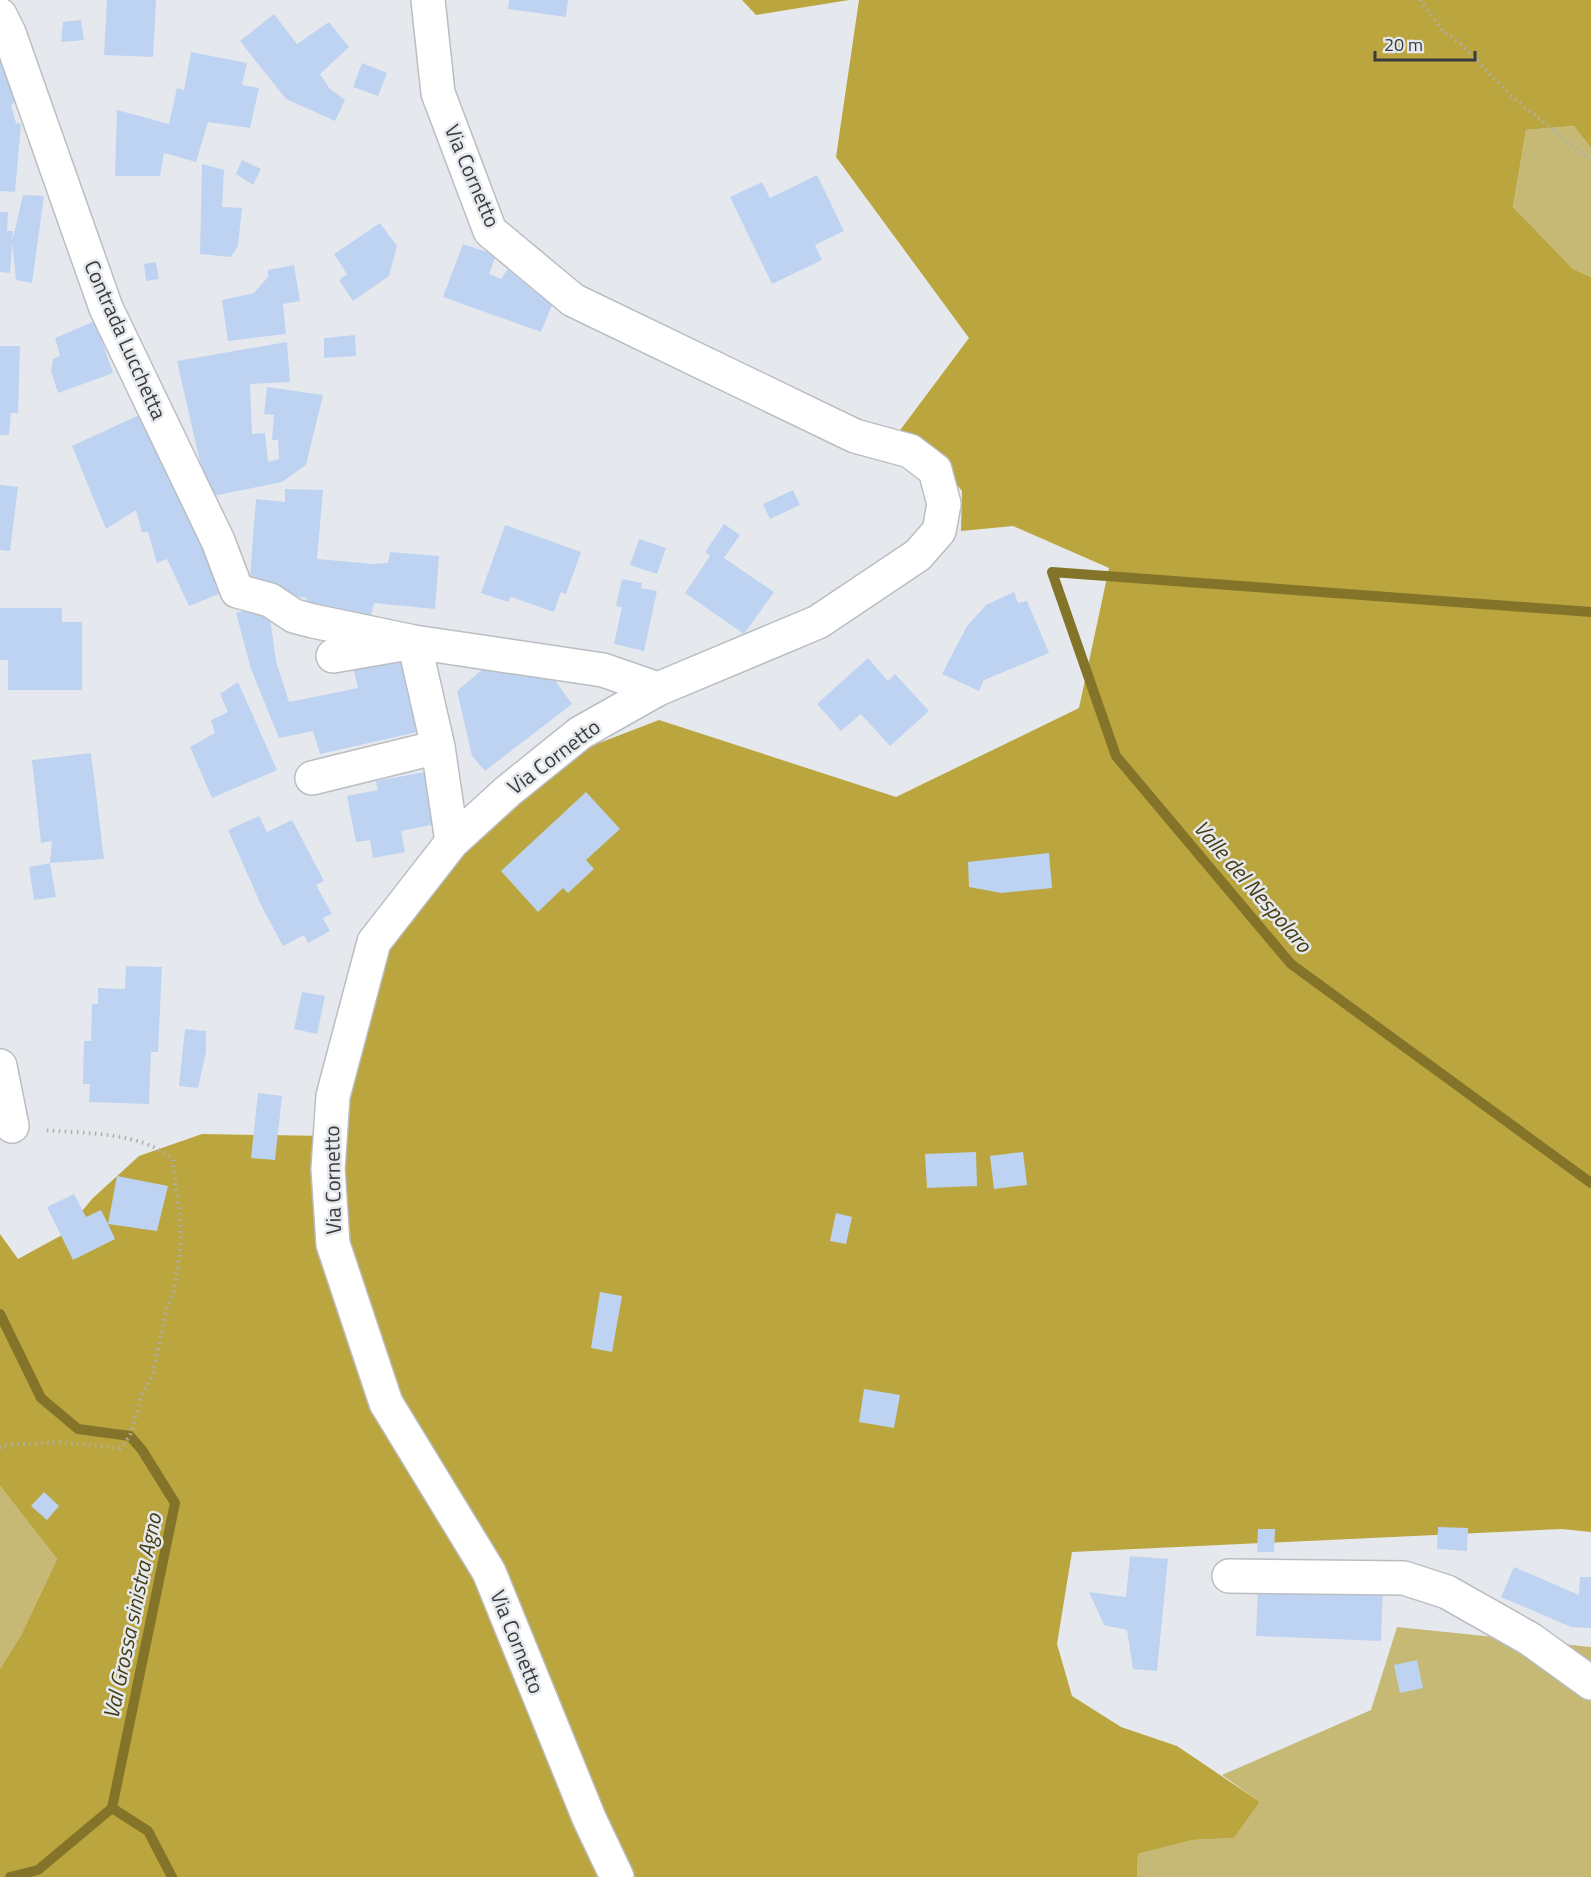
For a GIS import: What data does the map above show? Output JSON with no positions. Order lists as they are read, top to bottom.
{
  "streets": {
    "street": ["Via Cornetto", "Contrada Lucchetta"]
  },
  "water": ["Valle del Nespolaro", "Val Grossa sinistra Agno"],
  "scale_bar": "20 m"
}
